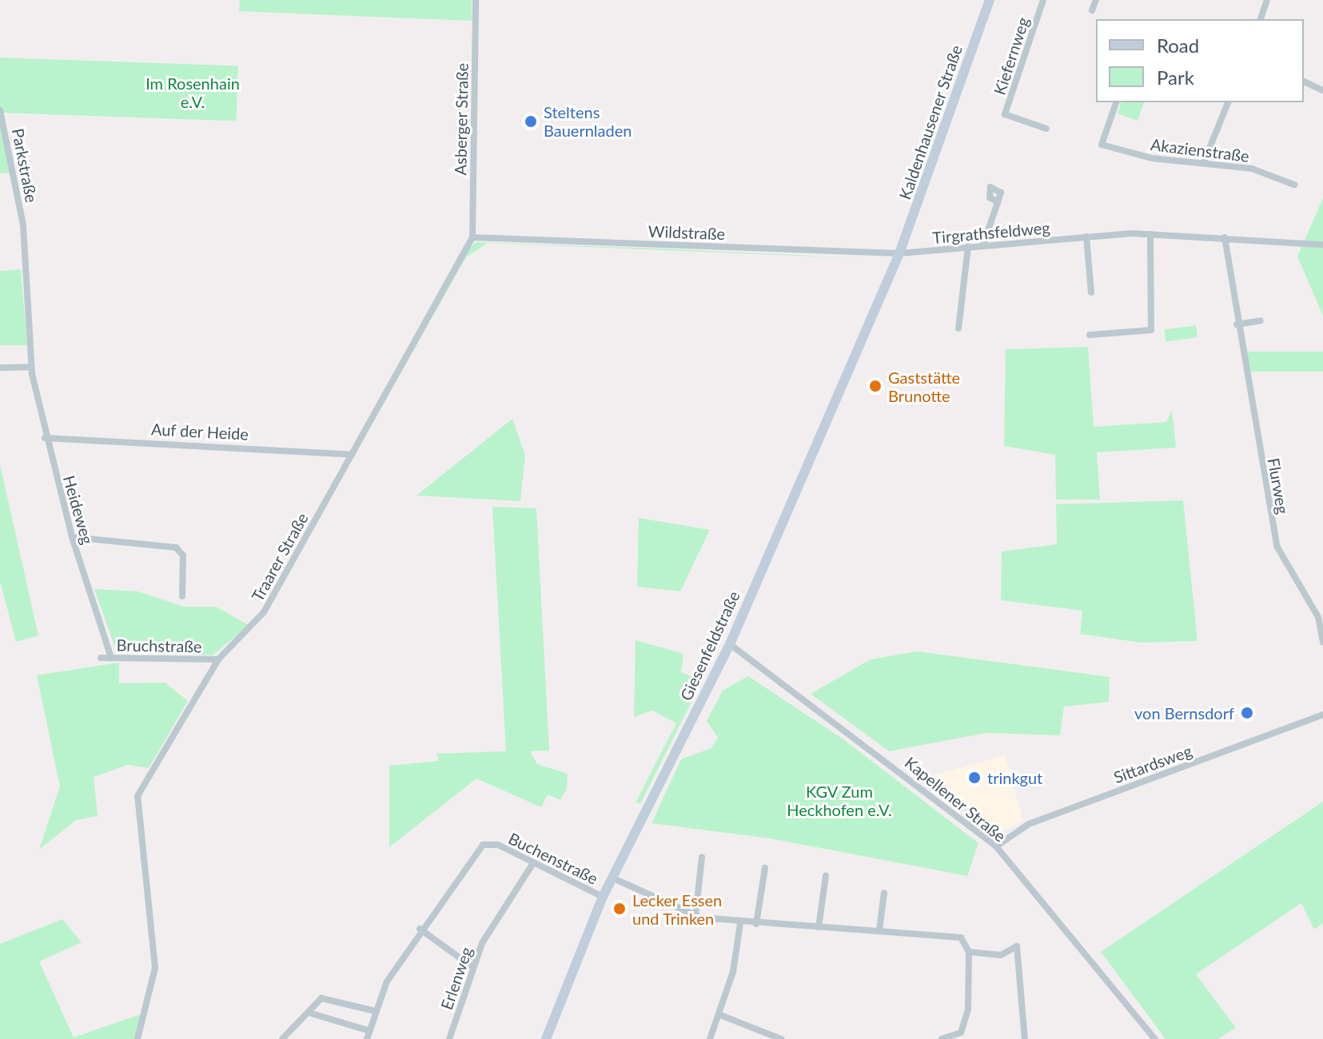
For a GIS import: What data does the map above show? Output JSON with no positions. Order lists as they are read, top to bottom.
{
  "streets": {
    "main road": ["Kaldenhausener Straße", "Giesenfeldstraße"],
    "street": [
      "Kiefernweg",
      "Asberger Straße",
      "Akazienstraße",
      "Parkstraße",
      "Wildstraße",
      "Tirgrathsfeldweg",
      "Auf der Heide",
      "Flurweg",
      "Heideweg",
      "Traarer Straße",
      "Bruchstraße",
      "Sittardsweg",
      "Kapellener Straße",
      "Buchenstraße",
      "Erlenweg"
    ]
  },
  "crossings": [
    ["Asberger Straße", "Wildstraße"],
    ["Asberger Straße", "Traarer Straße"],
    ["Kaldenhausener Straße", "Wildstraße"],
    ["Kaldenhausener Straße", "Tirgrathsfeldweg"],
    ["Kaldenhausener Straße", "Giesenfeldstraße"],
    ["Parkstraße", "Heideweg"],
    ["Wildstraße", "Tirgrathsfeldweg"],
    ["Wildstraße", "Traarer Straße"],
    ["Wildstraße", "Giesenfeldstraße"],
    ["Tirgrathsfeldweg", "Flurweg"],
    ["Tirgrathsfeldweg", "Giesenfeldstraße"],
    ["Auf der Heide", "Heideweg"],
    ["Auf der Heide", "Traarer Straße"],
    ["Heideweg", "Bruchstraße"],
    ["Traarer Straße", "Bruchstraße"],
    ["Giesenfeldstraße", "Kapellener Straße"],
    ["Giesenfeldstraße", "Buchenstraße"],
    ["Sittardsweg", "Kapellener Straße"],
    ["Buchenstraße", "Erlenweg"]
  ],
  "parks": ["Im Rosenhain e.V.", "KGV Zum Heckhofen e.V."],
  "places": [
    "Steltens Bauernladen",
    "Gaststätte Brunotte",
    "von Bernsdorf",
    "trinkgut",
    "Lecker Essen und Trinken"
  ],
  "legend": ["Road", "Park"]
}
